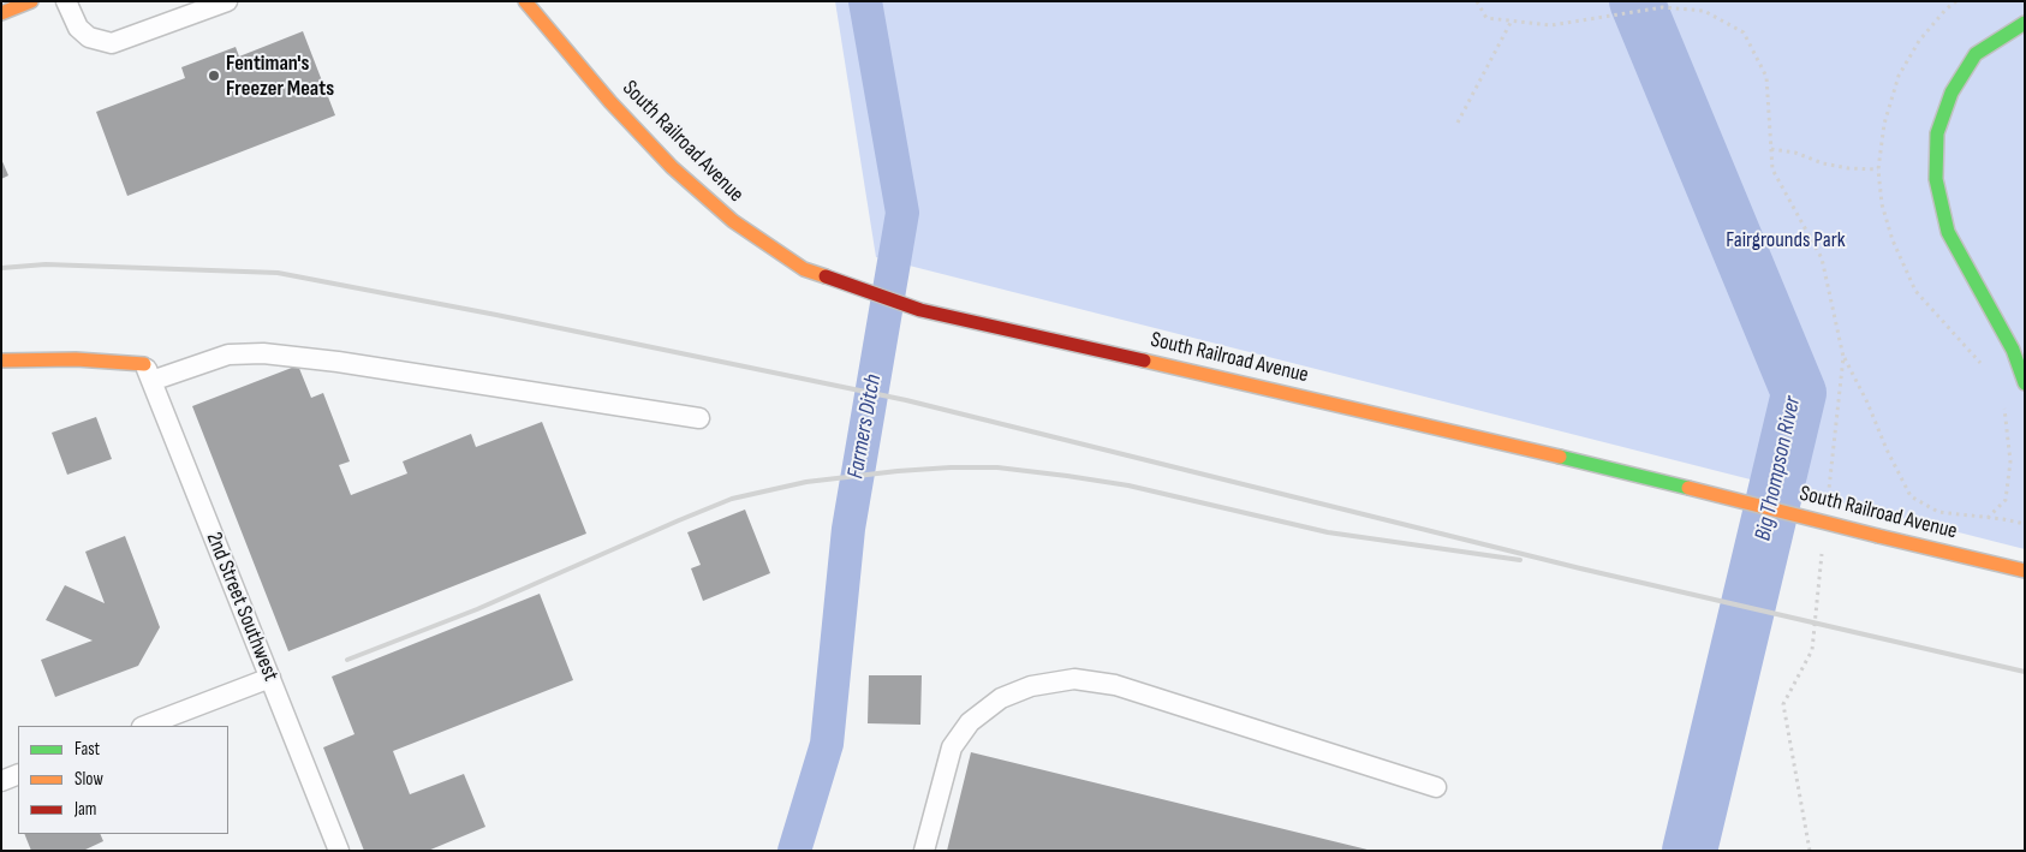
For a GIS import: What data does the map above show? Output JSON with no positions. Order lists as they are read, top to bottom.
{
  "streets": {
    "street": ["South Railroad Avenue"],
    "lane": ["2nd Street Southwest"]
  },
  "water": ["Farmers Ditch", "Big Thompson River"],
  "parks": ["Fairgrounds Park"],
  "places": ["Fentiman's Freezer Meats"],
  "legend": ["Fast", "Slow", "Jam"]
}
